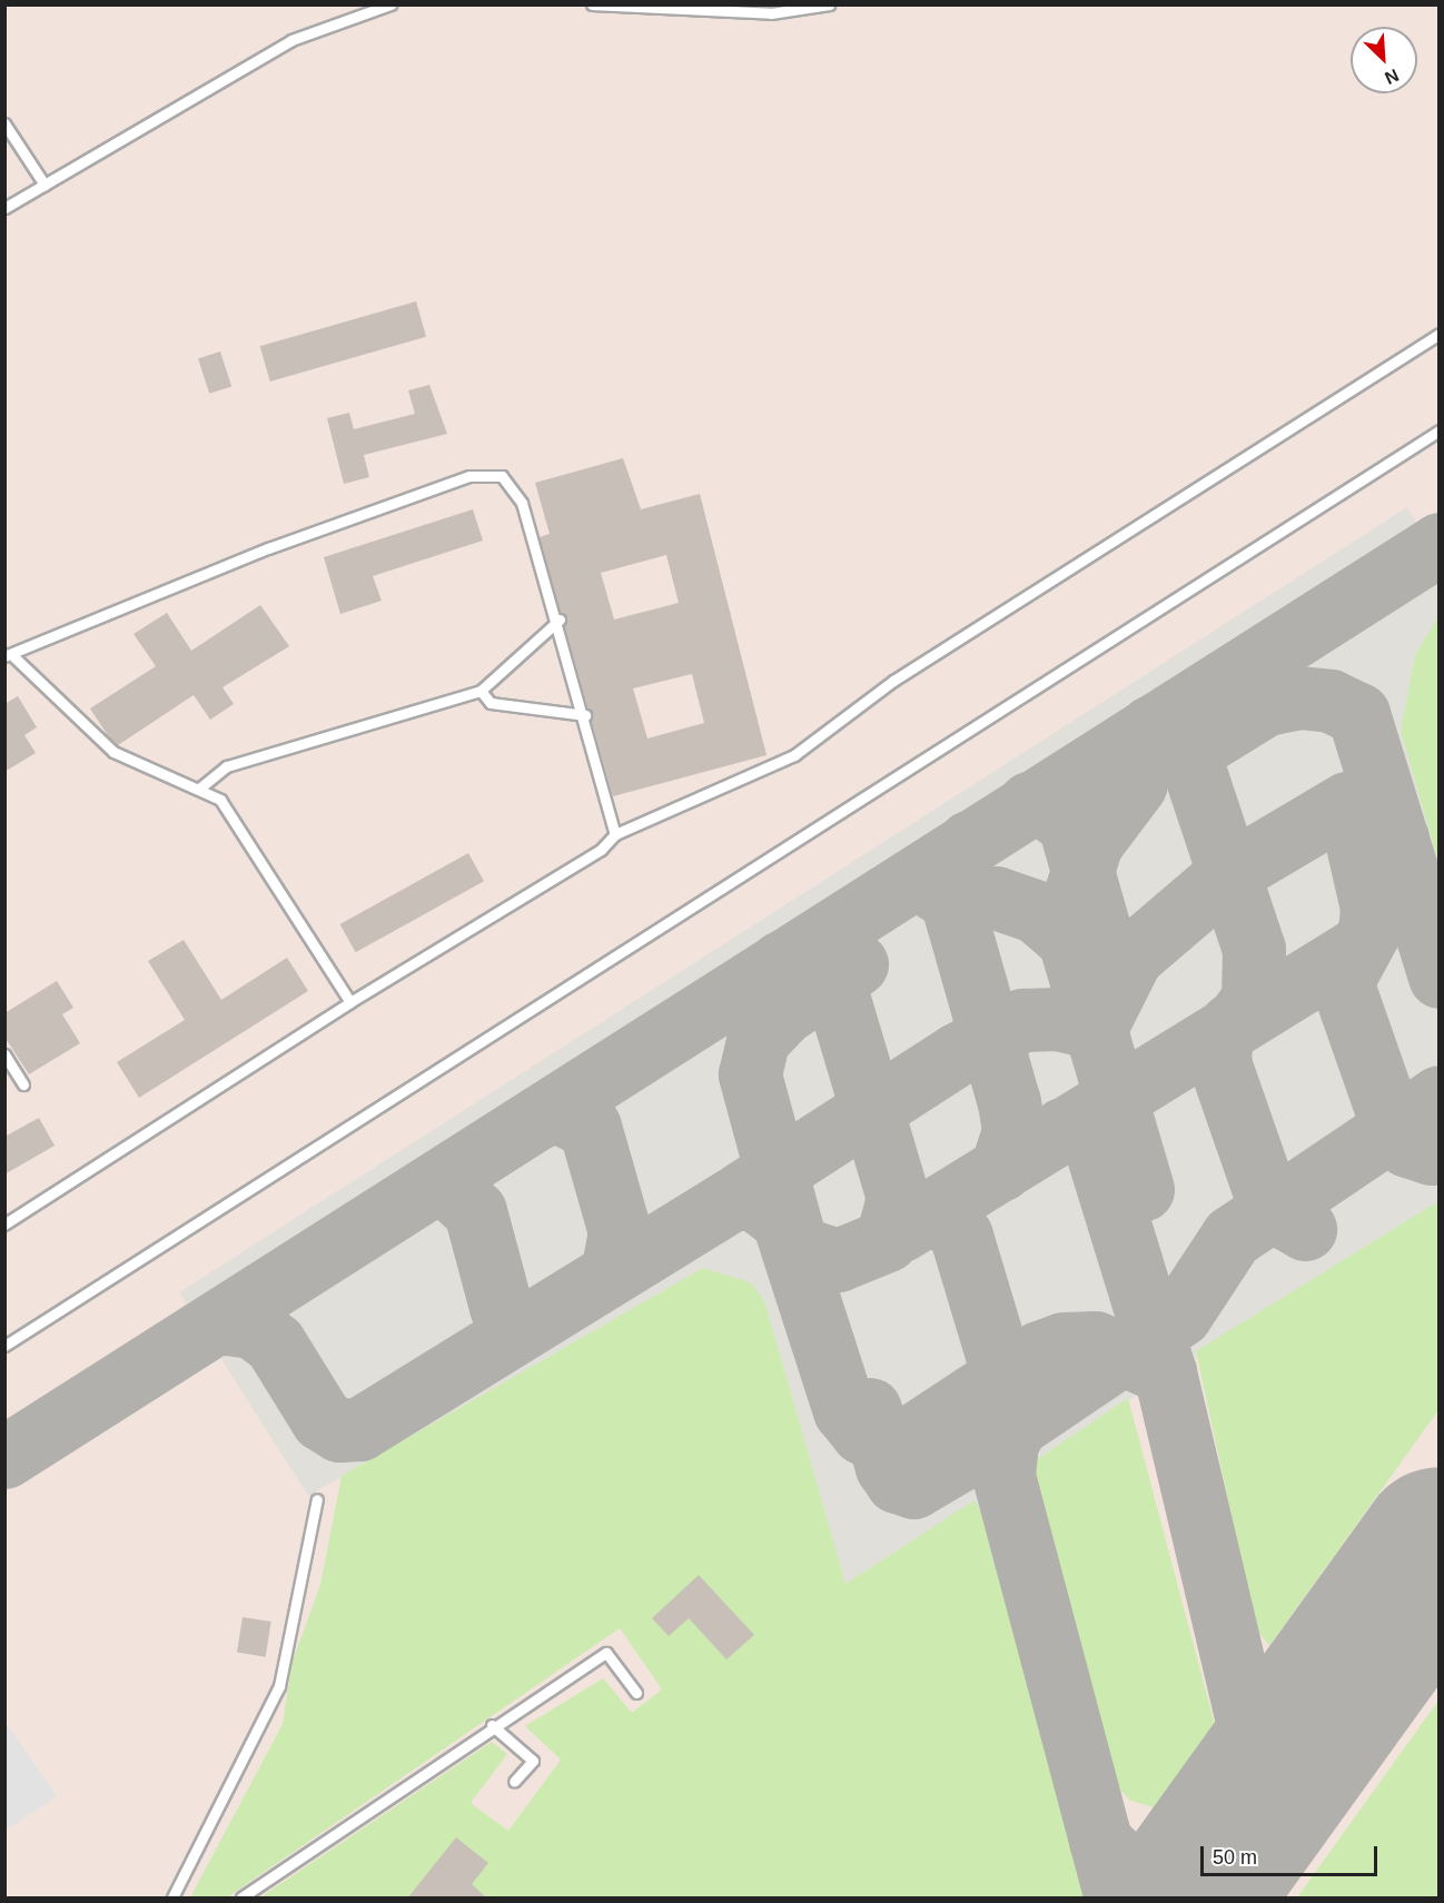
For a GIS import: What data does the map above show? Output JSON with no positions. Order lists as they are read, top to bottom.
{
  "scale_bar": "50 m",
  "north": "bottom right"
}
